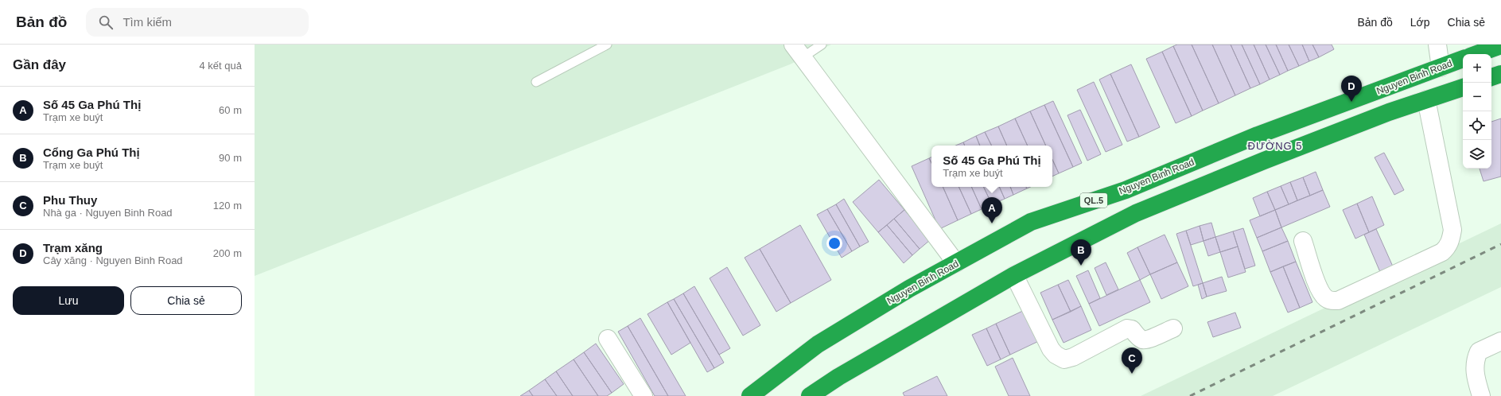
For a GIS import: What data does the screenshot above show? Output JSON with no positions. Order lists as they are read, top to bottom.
{
  "streets": {
    "highway": ["Nguyen Binh Road", "QL.5"]
  },
  "districts": ["ĐƯỜNG 5"],
  "page": {
    "header": "Bản đồ",
    "search": "Tìm kiếm",
    "nav": ["Bản đồ", "Lớp", "Chia sẻ"],
    "heading": ["Gần đây", "4 kết quả"],
    "map_buttons": ["+", "−"],
    "pins": [
      "D",
      "A",
      "B",
      "C"
    ],
    "list": [
      {
        "mark": "A",
        "name": "Số 45 Ga Phú Thị",
        "note": "Trạm xe buýt",
        "value": "60 m"
      },
      {
        "mark": "B",
        "name": "Cổng Ga Phú Thị",
        "note": "Trạm xe buýt",
        "value": "90 m"
      },
      {
        "mark": "C",
        "name": "Phu Thuy",
        "note": "Nhà ga · Nguyen Binh Road",
        "value": "120 m"
      },
      {
        "mark": "D",
        "name": "Trạm xăng",
        "note": "Cây xăng · Nguyen Binh Road",
        "value": "200 m"
      }
    ],
    "popup": ["Số 45 Ga Phú Thị", "Trạm xe buýt"],
    "buttons": ["Lưu", "Chia sẻ"]
  }
}
